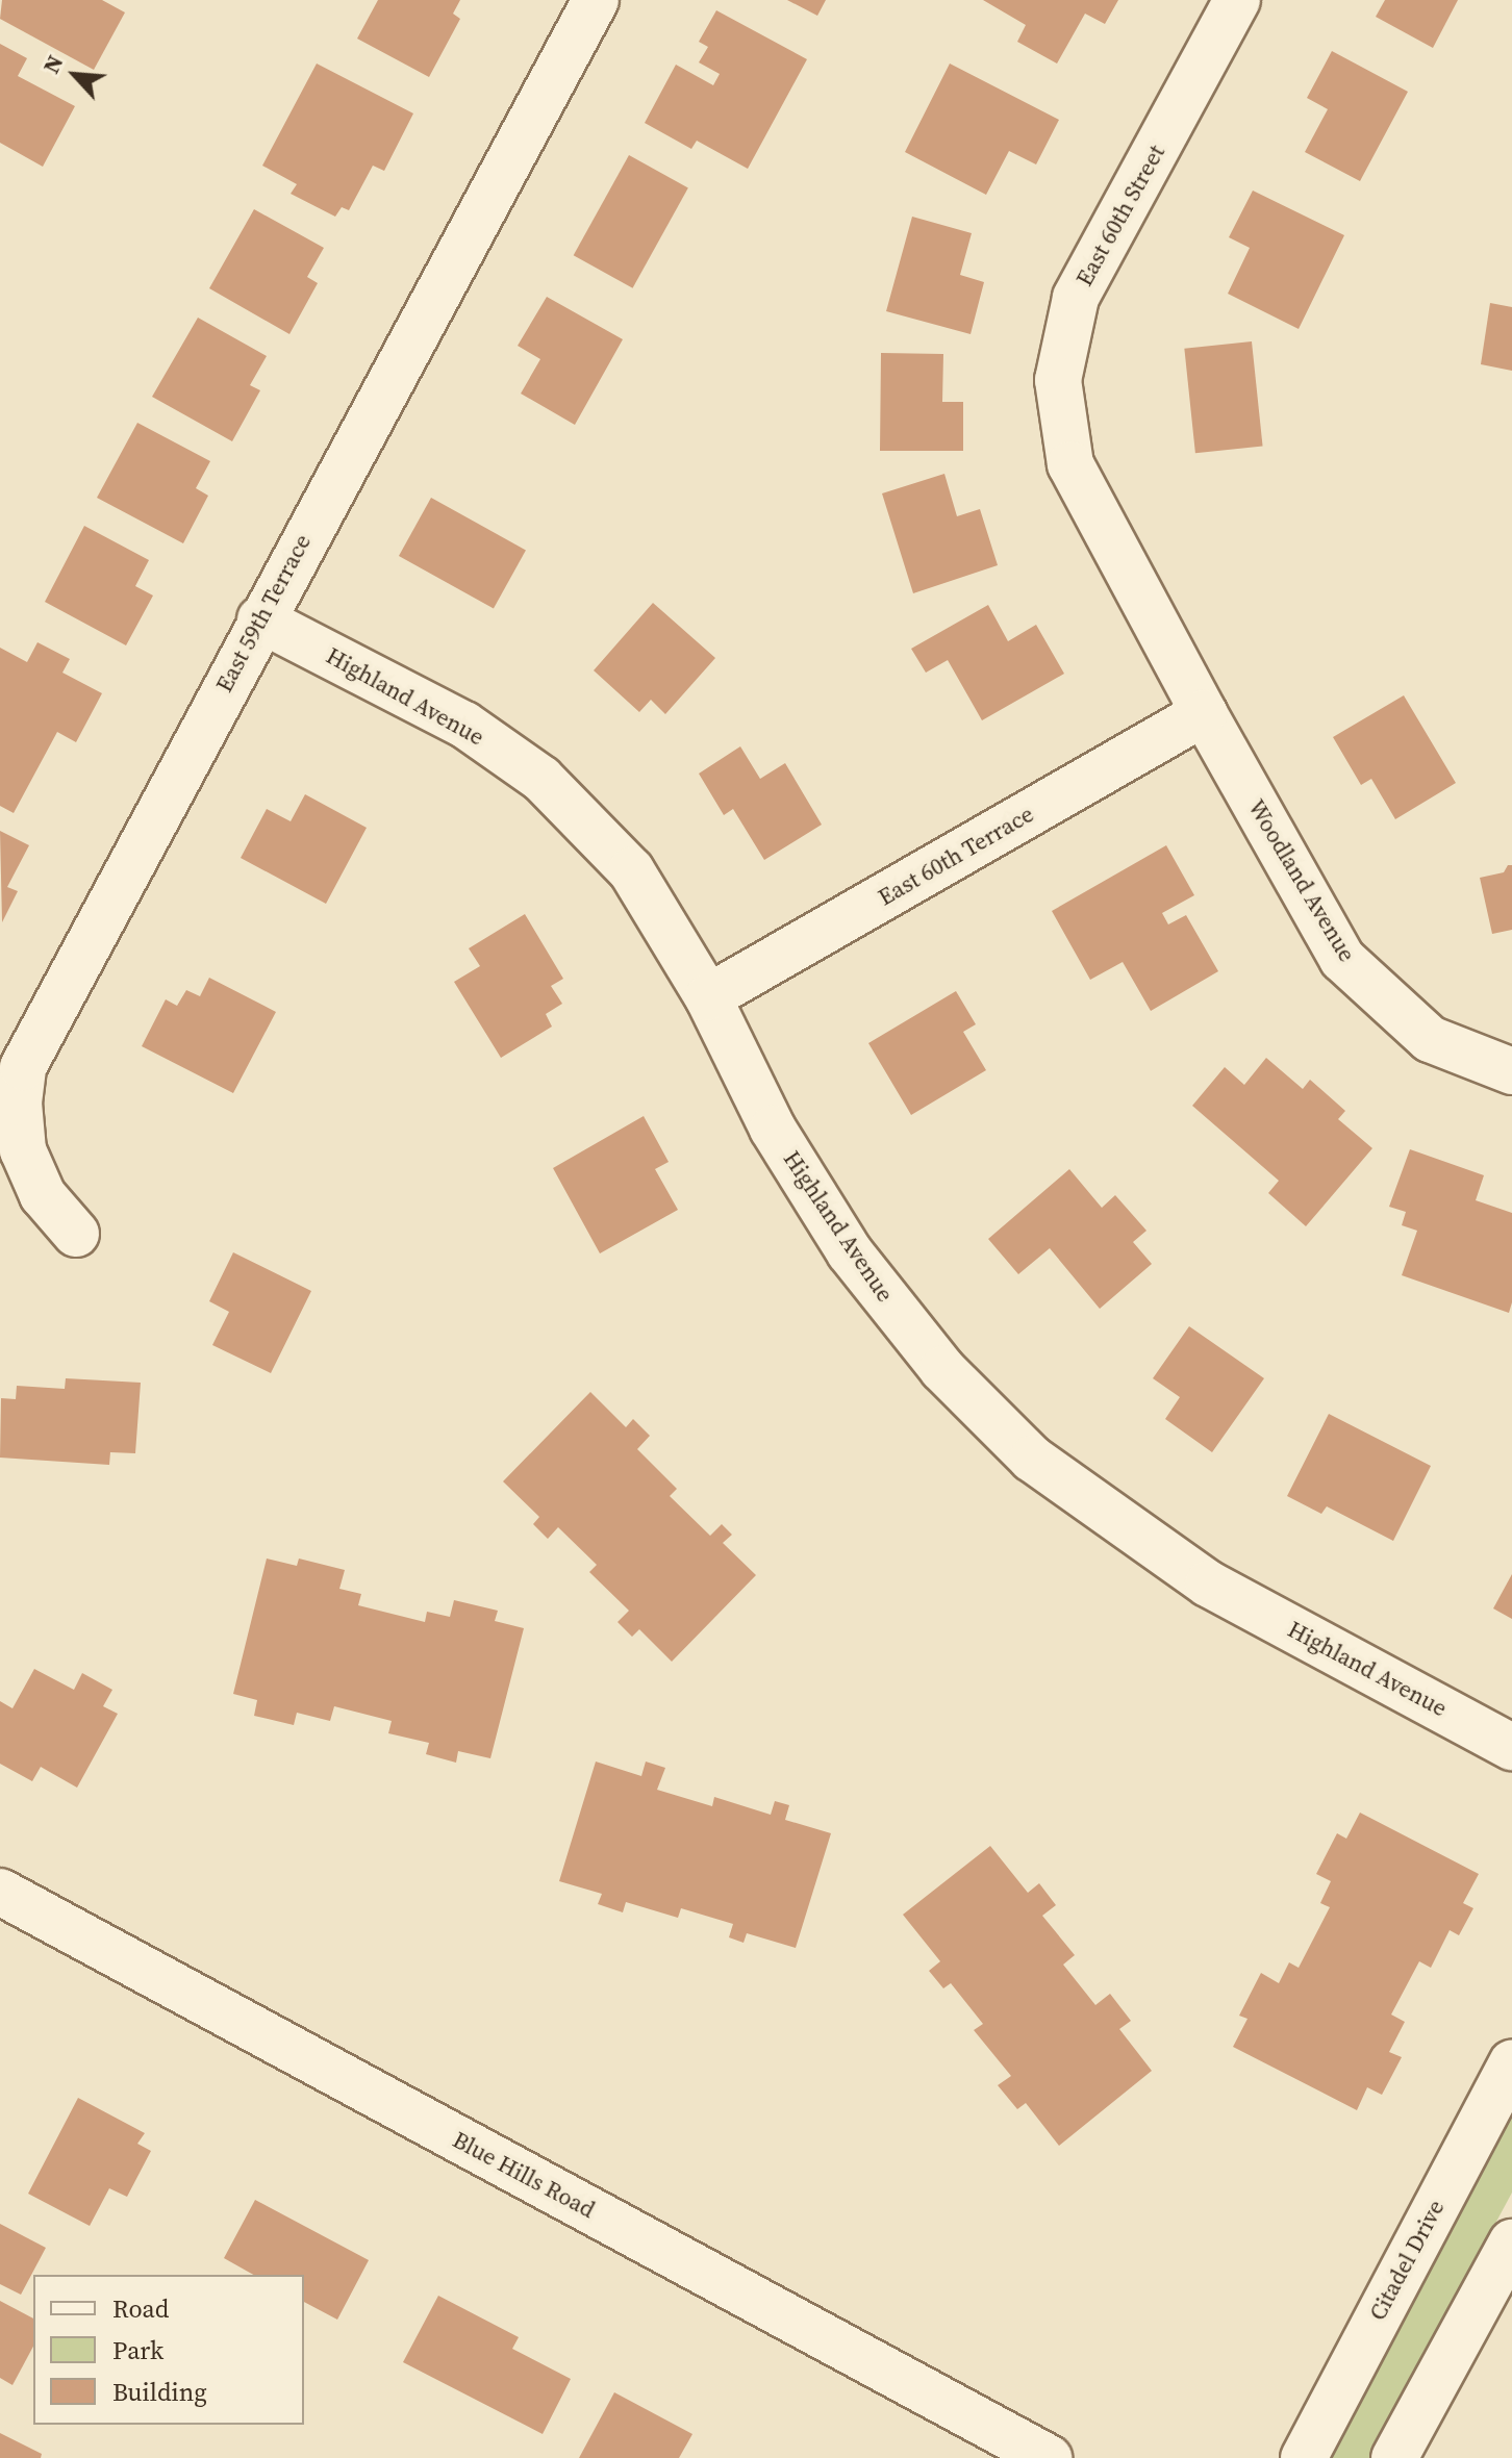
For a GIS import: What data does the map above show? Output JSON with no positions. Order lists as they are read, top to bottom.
{
  "streets": {
    "street": [
      "East 60th Street",
      "East 59th Terrace",
      "Highland Avenue",
      "East 60th Terrace",
      "Woodland Avenue",
      "Blue Hills Road",
      "Citadel Drive"
    ]
  },
  "crossings": [
    ["East 60th Street", "East 60th Terrace"],
    ["East 60th Street", "Woodland Avenue"],
    ["East 59th Terrace", "Highland Avenue"],
    ["Highland Avenue", "East 60th Terrace"],
    ["East 60th Terrace", "Woodland Avenue"]
  ],
  "legend": ["Road", "Park", "Building"],
  "north": "top left"
}
